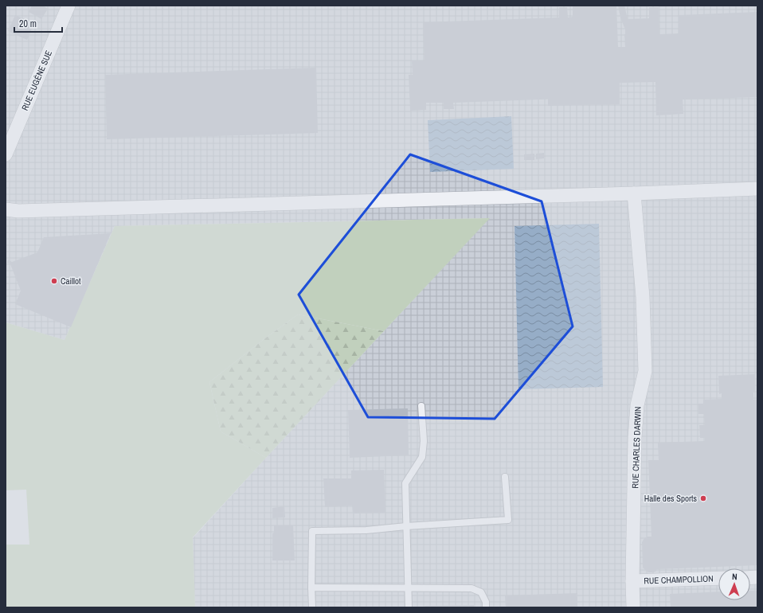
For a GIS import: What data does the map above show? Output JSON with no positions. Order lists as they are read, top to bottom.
{
  "streets": {
    "street": ["RUE EUGÈNE SUE", "RUE CHARLES DARWIN", "RUE CHAMPOLLION"]
  },
  "crossings": [
    ["RUE CHARLES DARWIN", "RUE CHAMPOLLION"]
  ],
  "places": ["Caillot", "Halle des Sports"],
  "scale_bar": "20 m",
  "north": "top"
}
